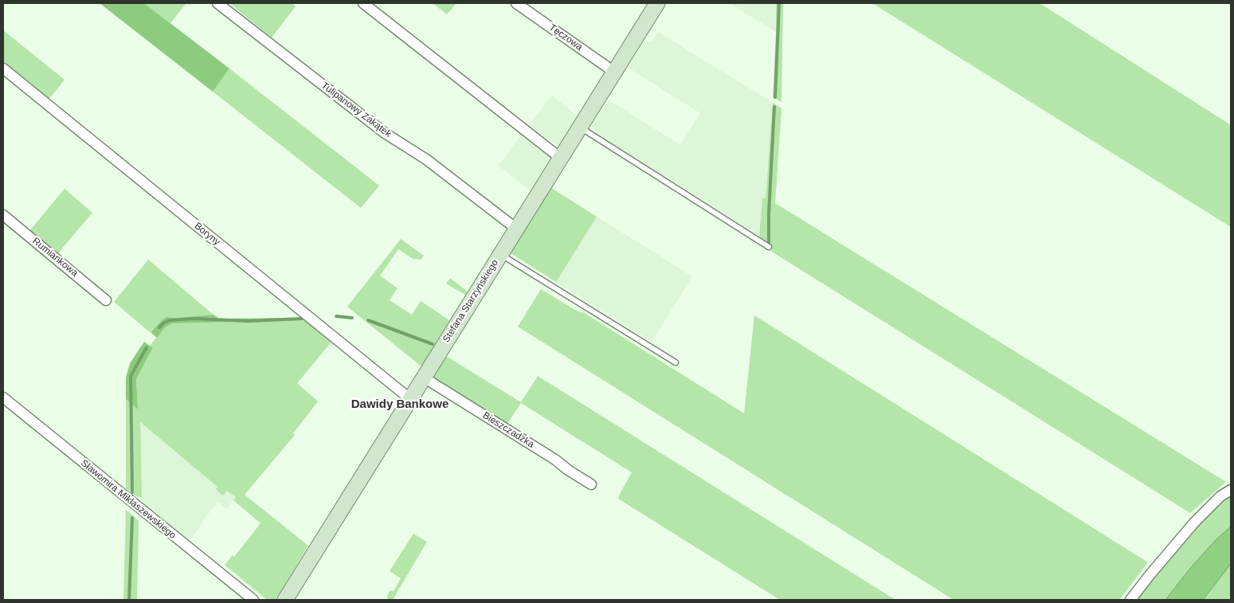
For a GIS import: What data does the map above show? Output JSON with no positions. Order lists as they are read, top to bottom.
{
  "streets": {
    "street": [
      "Tęczowa",
      "Tulipanowy Zakątek",
      "Boryny",
      "Rumiankowa",
      "Stefana Starzyńskiego",
      "Bieszczadzka",
      "Sławomira Miklaszewskiego"
    ]
  },
  "crossings": [
    ["Tęczowa", "Stefana Starzyńskiego"],
    ["Tulipanowy Zakątek", "Stefana Starzyńskiego"],
    ["Boryny", "Stefana Starzyńskiego"],
    ["Stefana Starzyńskiego", "Bieszczadzka"]
  ],
  "districts": ["Dawidy Bankowe"]
}
